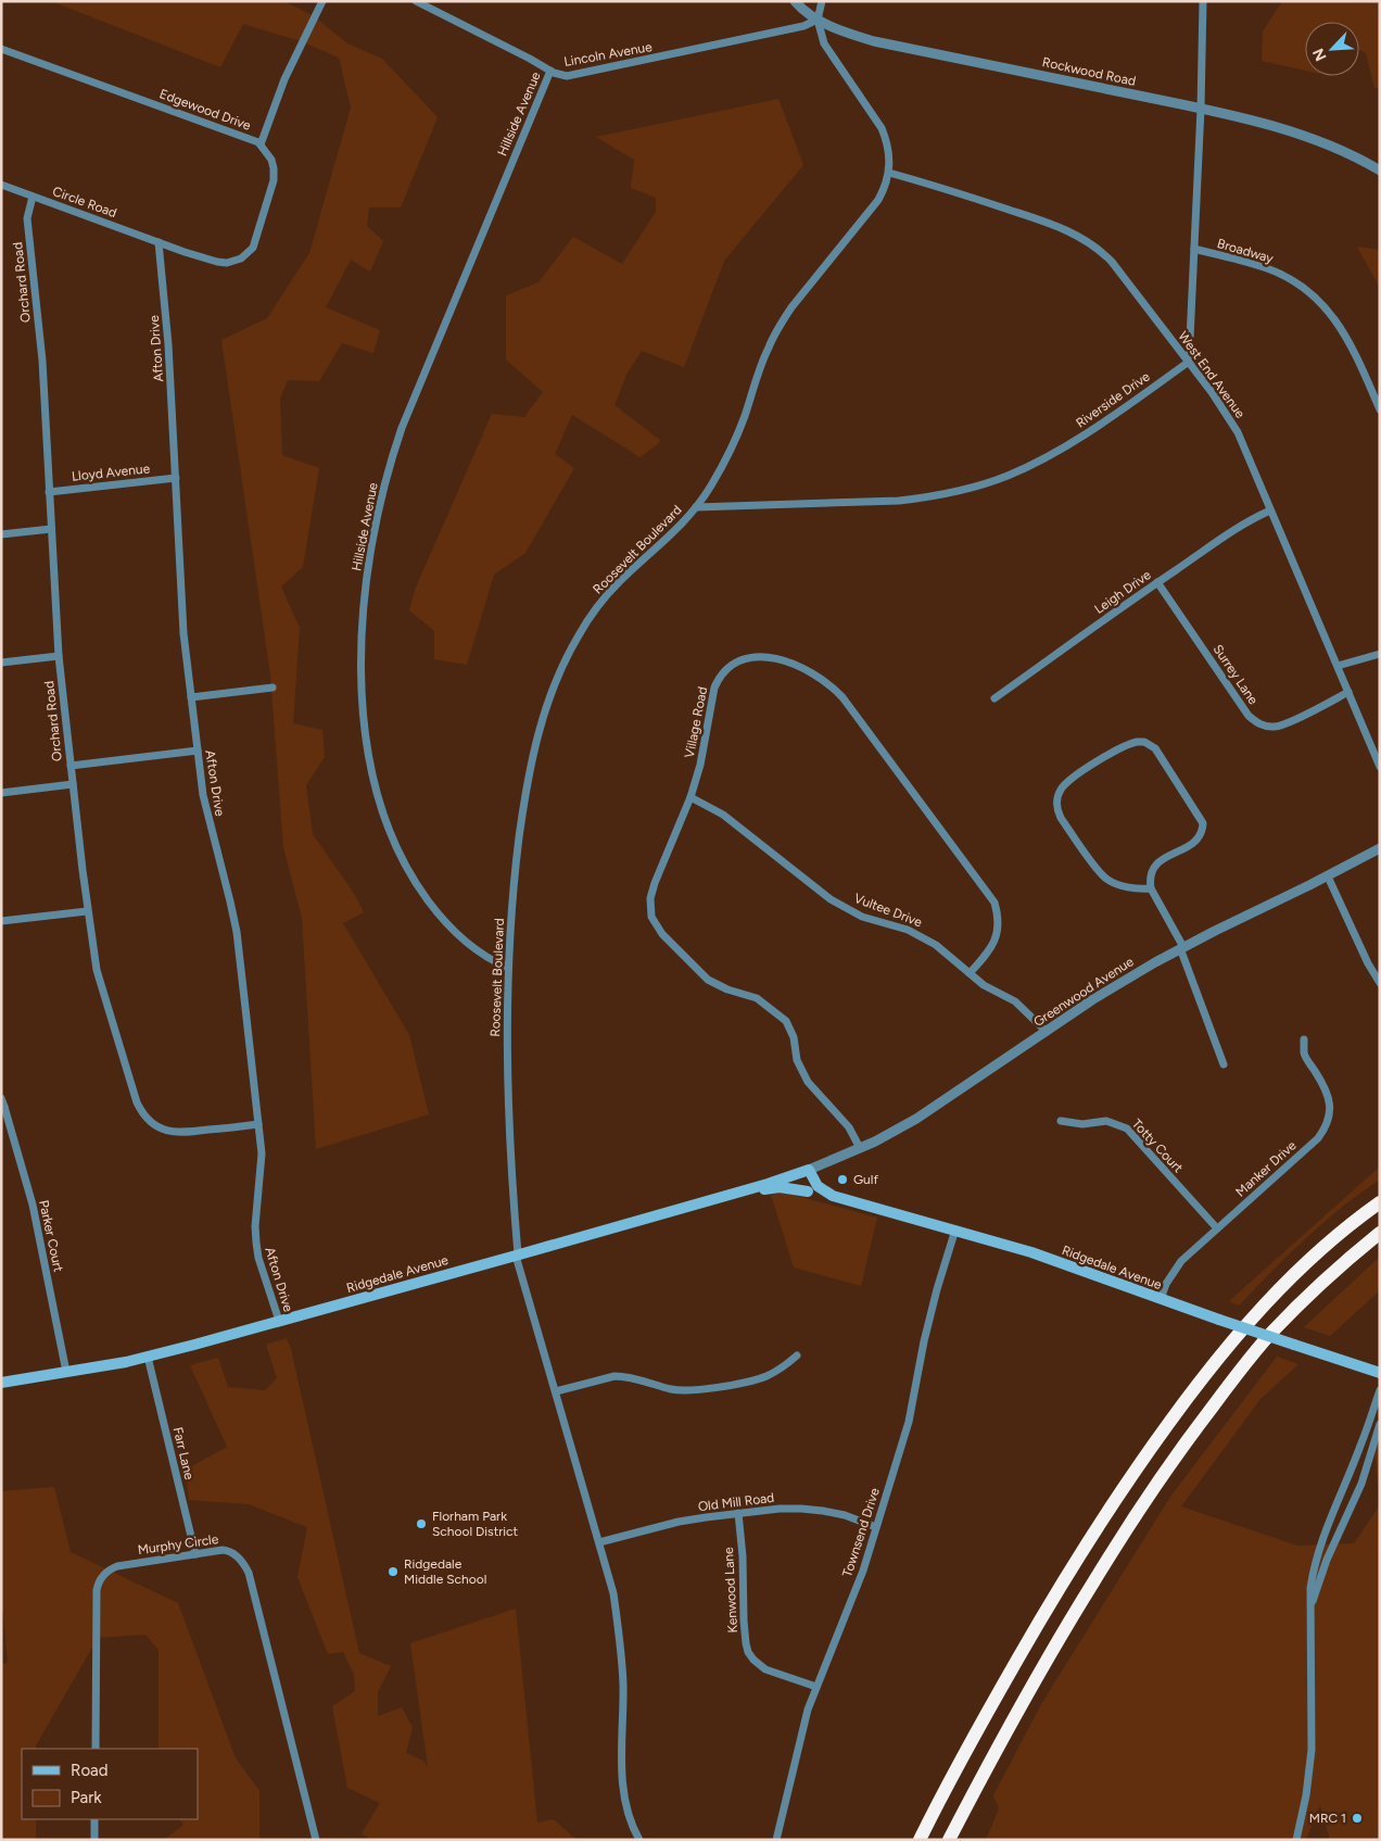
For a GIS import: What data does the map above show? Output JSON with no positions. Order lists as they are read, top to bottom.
{
  "streets": {
    "main road": ["Ridgedale Avenue"],
    "street": [
      "Lincoln Avenue",
      "Rockwood Road",
      "Edgewood Drive",
      "Hillside Avenue",
      "Circle Road",
      "Broadway",
      "Orchard Road",
      "Afton Drive",
      "West End Avenue",
      "Riverside Drive",
      "Lloyd Avenue",
      "Roosevelt Boulevard",
      "Leigh Drive",
      "Surrey Lane",
      "Village Road",
      "Vultee Drive",
      "Greenwood Avenue",
      "Totty Court",
      "Manker Drive",
      "Parker Court",
      "Farr Lane",
      "Old Mill Road",
      "Townsend Drive",
      "Murphy Circle",
      "Kenwood Lane"
    ]
  },
  "crossings": [
    ["Lincoln Avenue", "Rockwood Road"],
    ["Lincoln Avenue", "Hillside Avenue"],
    ["Lincoln Avenue", "Roosevelt Boulevard"],
    ["Rockwood Road", "Roosevelt Boulevard"],
    ["Edgewood Drive", "Circle Road"],
    ["Edgewood Drive", "Afton Drive"],
    ["Hillside Avenue", "Roosevelt Boulevard"],
    ["Circle Road", "Orchard Road"],
    ["Circle Road", "Afton Drive"],
    ["Orchard Road", "Afton Drive"],
    ["Orchard Road", "Lloyd Avenue"],
    ["Afton Drive", "Lloyd Avenue"],
    ["Afton Drive", "Ridgedale Avenue"],
    ["West End Avenue", "Riverside Drive"],
    ["West End Avenue", "Roosevelt Boulevard"],
    ["West End Avenue", "Leigh Drive"],
    ["West End Avenue", "Surrey Lane"],
    ["Riverside Drive", "Roosevelt Boulevard"],
    ["Roosevelt Boulevard", "Ridgedale Avenue"],
    ["Leigh Drive", "Surrey Lane"],
    ["Village Road", "Vultee Drive"],
    ["Village Road", "Greenwood Avenue"],
    ["Vultee Drive", "Greenwood Avenue"],
    ["Greenwood Avenue", "Ridgedale Avenue"],
    ["Totty Court", "Manker Drive"],
    ["Manker Drive", "Ridgedale Avenue"],
    ["Parker Court", "Ridgedale Avenue"],
    ["Ridgedale Avenue", "Farr Lane"],
    ["Ridgedale Avenue", "Townsend Drive"],
    ["Farr Lane", "Murphy Circle"],
    ["Old Mill Road", "Townsend Drive"],
    ["Old Mill Road", "Kenwood Lane"],
    ["Townsend Drive", "Kenwood Lane"]
  ],
  "places": [
    "Gulf",
    "Florham Park School District",
    "Ridgedale Middle School",
    "MRC 1"
  ],
  "legend": ["Road", "Park"],
  "north": "bottom left"
}
